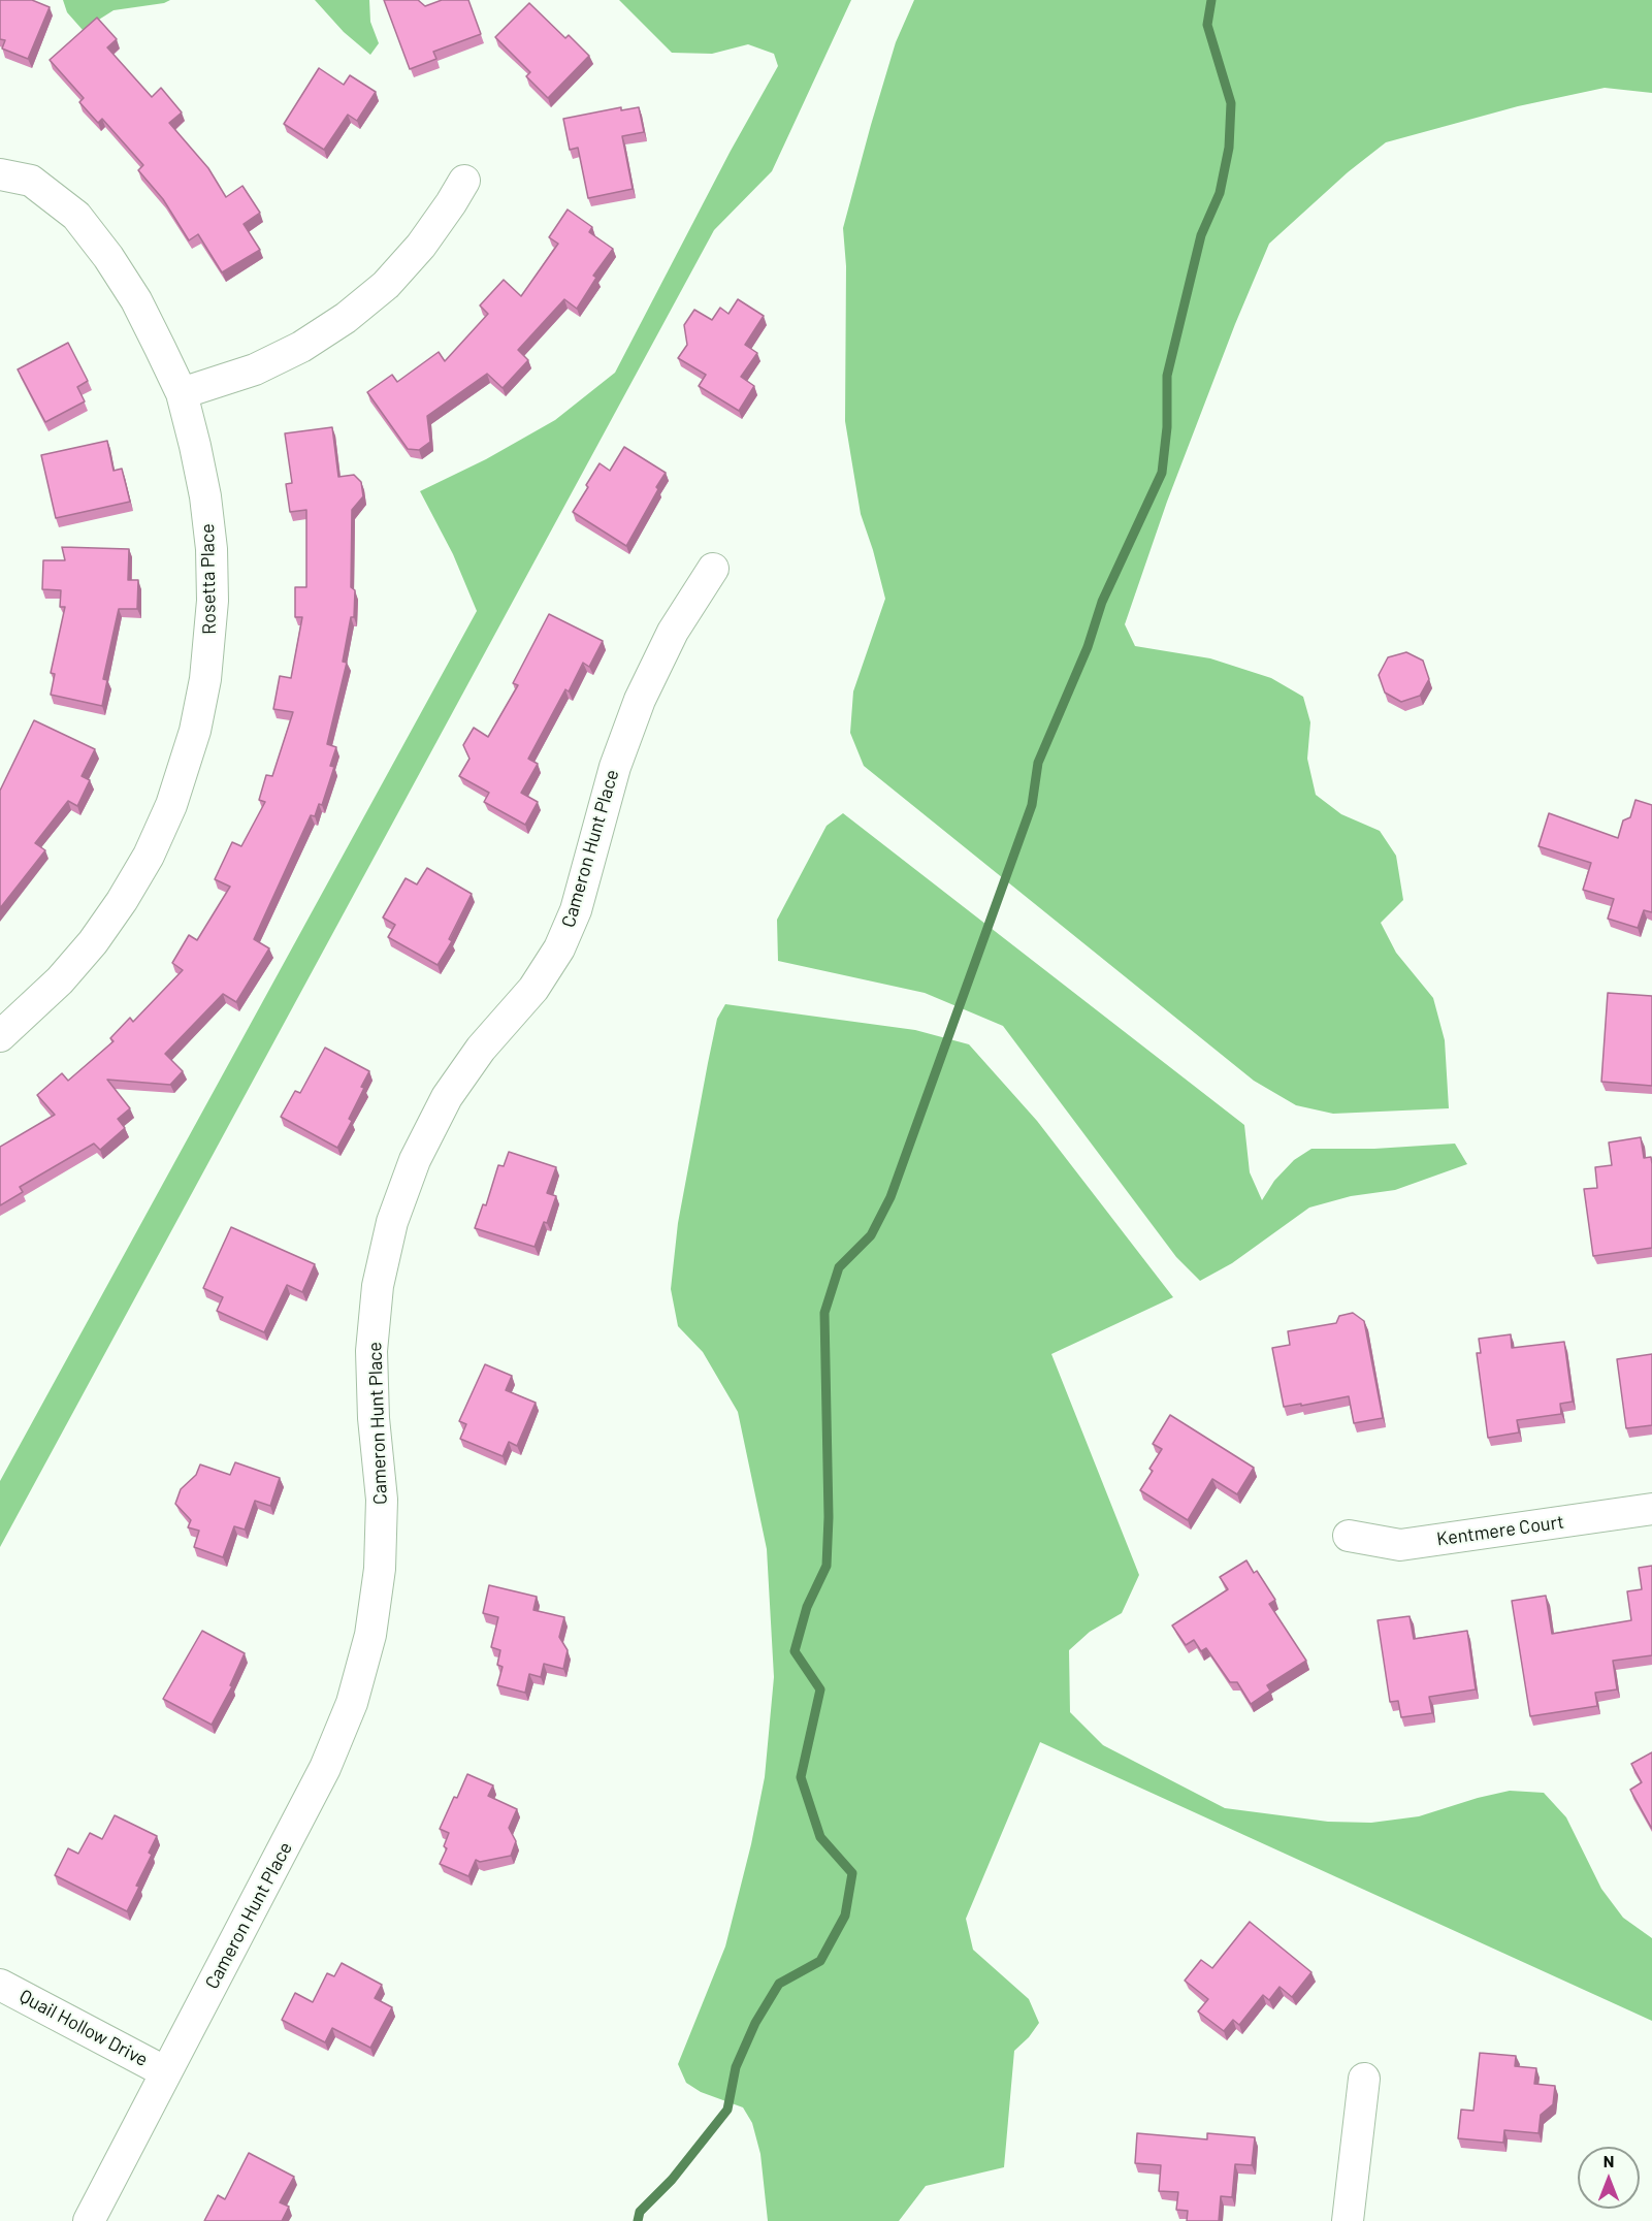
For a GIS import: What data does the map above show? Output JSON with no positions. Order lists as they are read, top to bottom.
{
  "streets": {
    "street": [
      "Rosetta Place",
      "Cameron Hunt Place",
      "Kentmere Court",
      "Quail Hollow Drive"
    ]
  },
  "crossings": [
    ["Cameron Hunt Place", "Quail Hollow Drive"]
  ],
  "north": "top"
}
